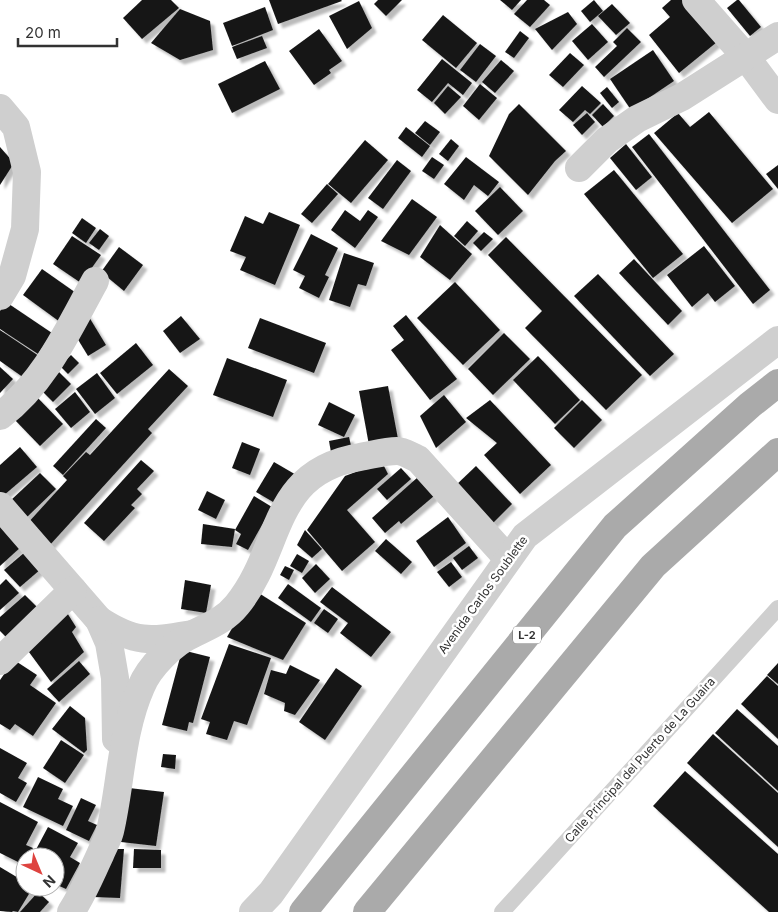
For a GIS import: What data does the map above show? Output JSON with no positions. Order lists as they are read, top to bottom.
{
  "streets": {
    "main road": ["L-2"],
    "street": ["Avenida Carlos Soublette"],
    "lane": ["Calle Principal del Puerto de La Guaira"]
  },
  "scale_bar": "20 m",
  "north": "bottom right"
}
